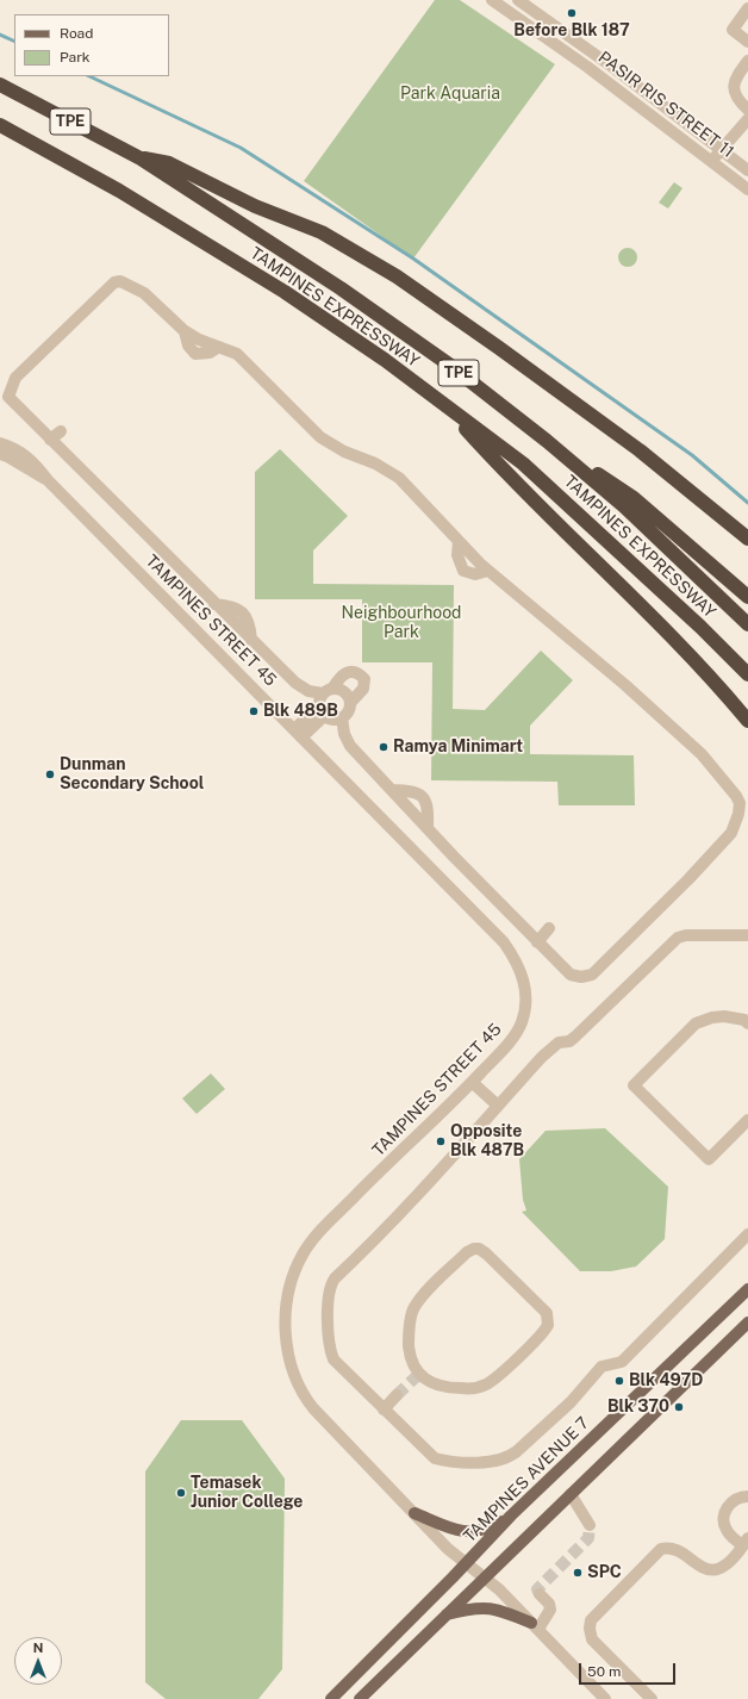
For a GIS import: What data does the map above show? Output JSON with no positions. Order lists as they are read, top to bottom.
{
  "streets": {
    "highway": ["TPE", "TAMPINES EXPRESSWAY"],
    "main road": ["TAMPINES AVENUE 7"],
    "street": ["PASIR RIS STREET 11", "TAMPINES STREET 45"]
  },
  "crossings": [
    ["TAMPINES STREET 45", "TAMPINES AVENUE 7"]
  ],
  "parks": ["Park Aquaria", "Neighbourhood Park"],
  "places": [
    "Before Blk 187",
    "Blk 489B",
    "Ramya Minimart",
    "Dunman Secondary School",
    "Opposite Blk 487B",
    "Blk 497D",
    "Blk 370",
    "Temasek Junior College",
    "SPC"
  ],
  "legend": ["Road", "Park"],
  "scale_bar": "50 m",
  "north": "top"
}
